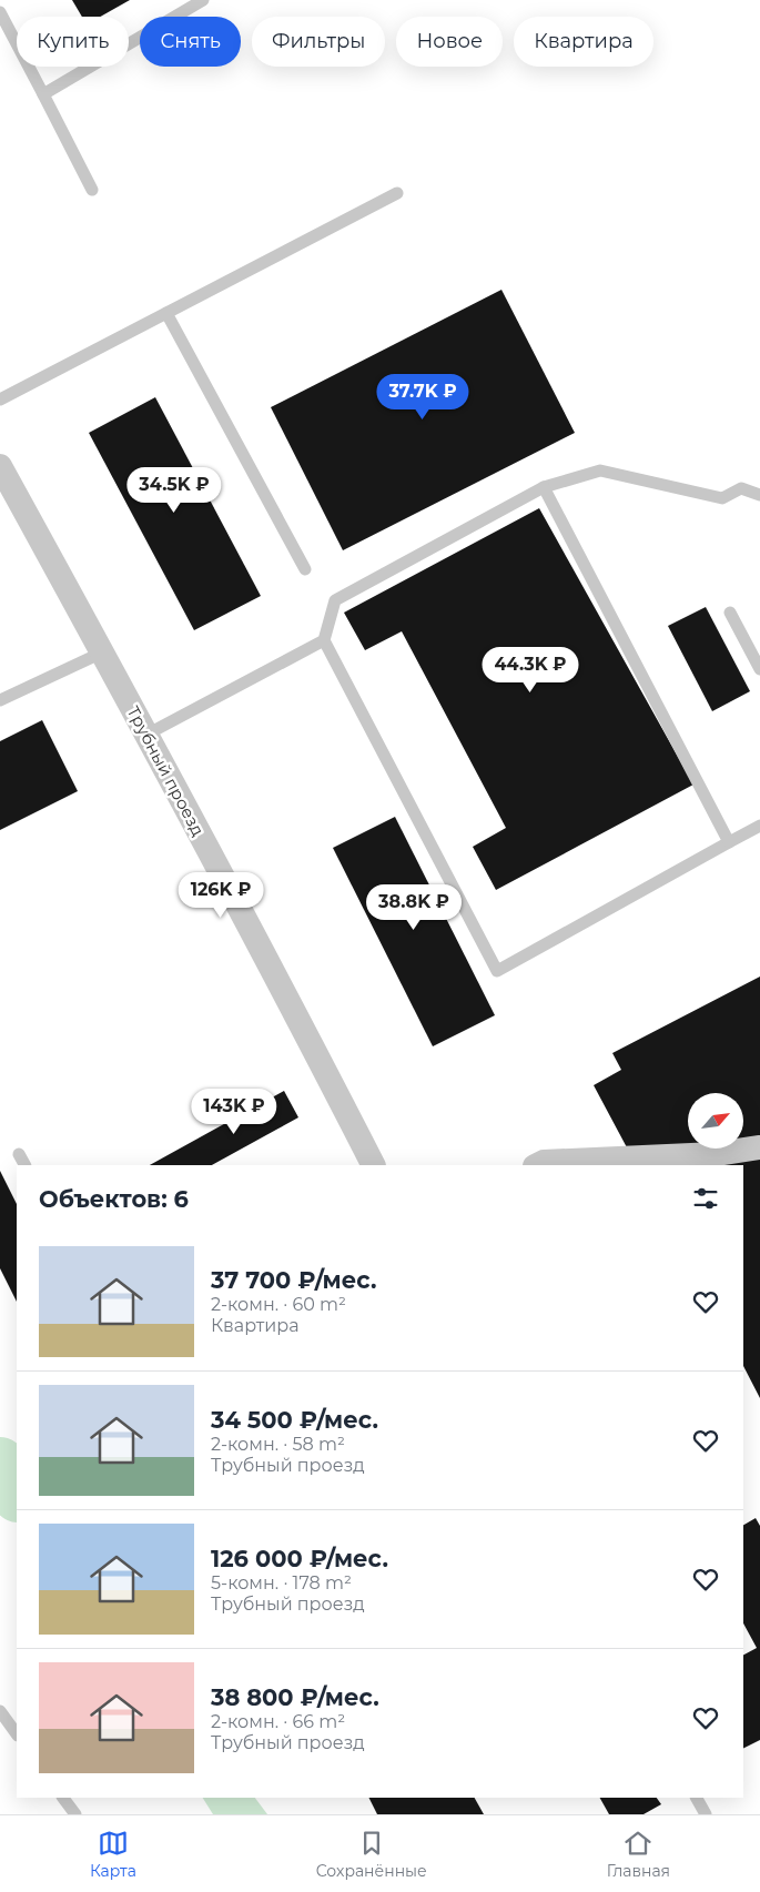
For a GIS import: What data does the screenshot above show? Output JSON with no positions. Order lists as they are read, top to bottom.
{
  "streets": {
    "street": ["Трубный проезд"]
  },
  "north": "top right",
  "page": {
    "chip": [
      "Купить",
      "Снять",
      "Фильтры",
      "Новое",
      "Квартира"
    ],
    "price": [
      "37.7K ₽",
      "34.5K ₽",
      "44.3K ₽",
      "126K ₽",
      "38.8K ₽",
      "143K ₽"
    ],
    "heading": "Объектов: 6",
    "list": [
      {
        "name": "37 700 ₽/мес.",
        "note": "2-комн. · 60 m² · Квартира"
      },
      {
        "name": "34 500 ₽/мес.",
        "note": "2-комн. · 58 m² · Трубный проезд"
      },
      {
        "name": "126 000 ₽/мес.",
        "note": "5-комн. · 178 m² · Трубный проезд"
      },
      {
        "name": "38 800 ₽/мес.",
        "note": "2-комн. · 66 m² · Трубный проезд"
      }
    ],
    "tabs": ["Карта", "Сохранённые", "Главная"]
  }
}
